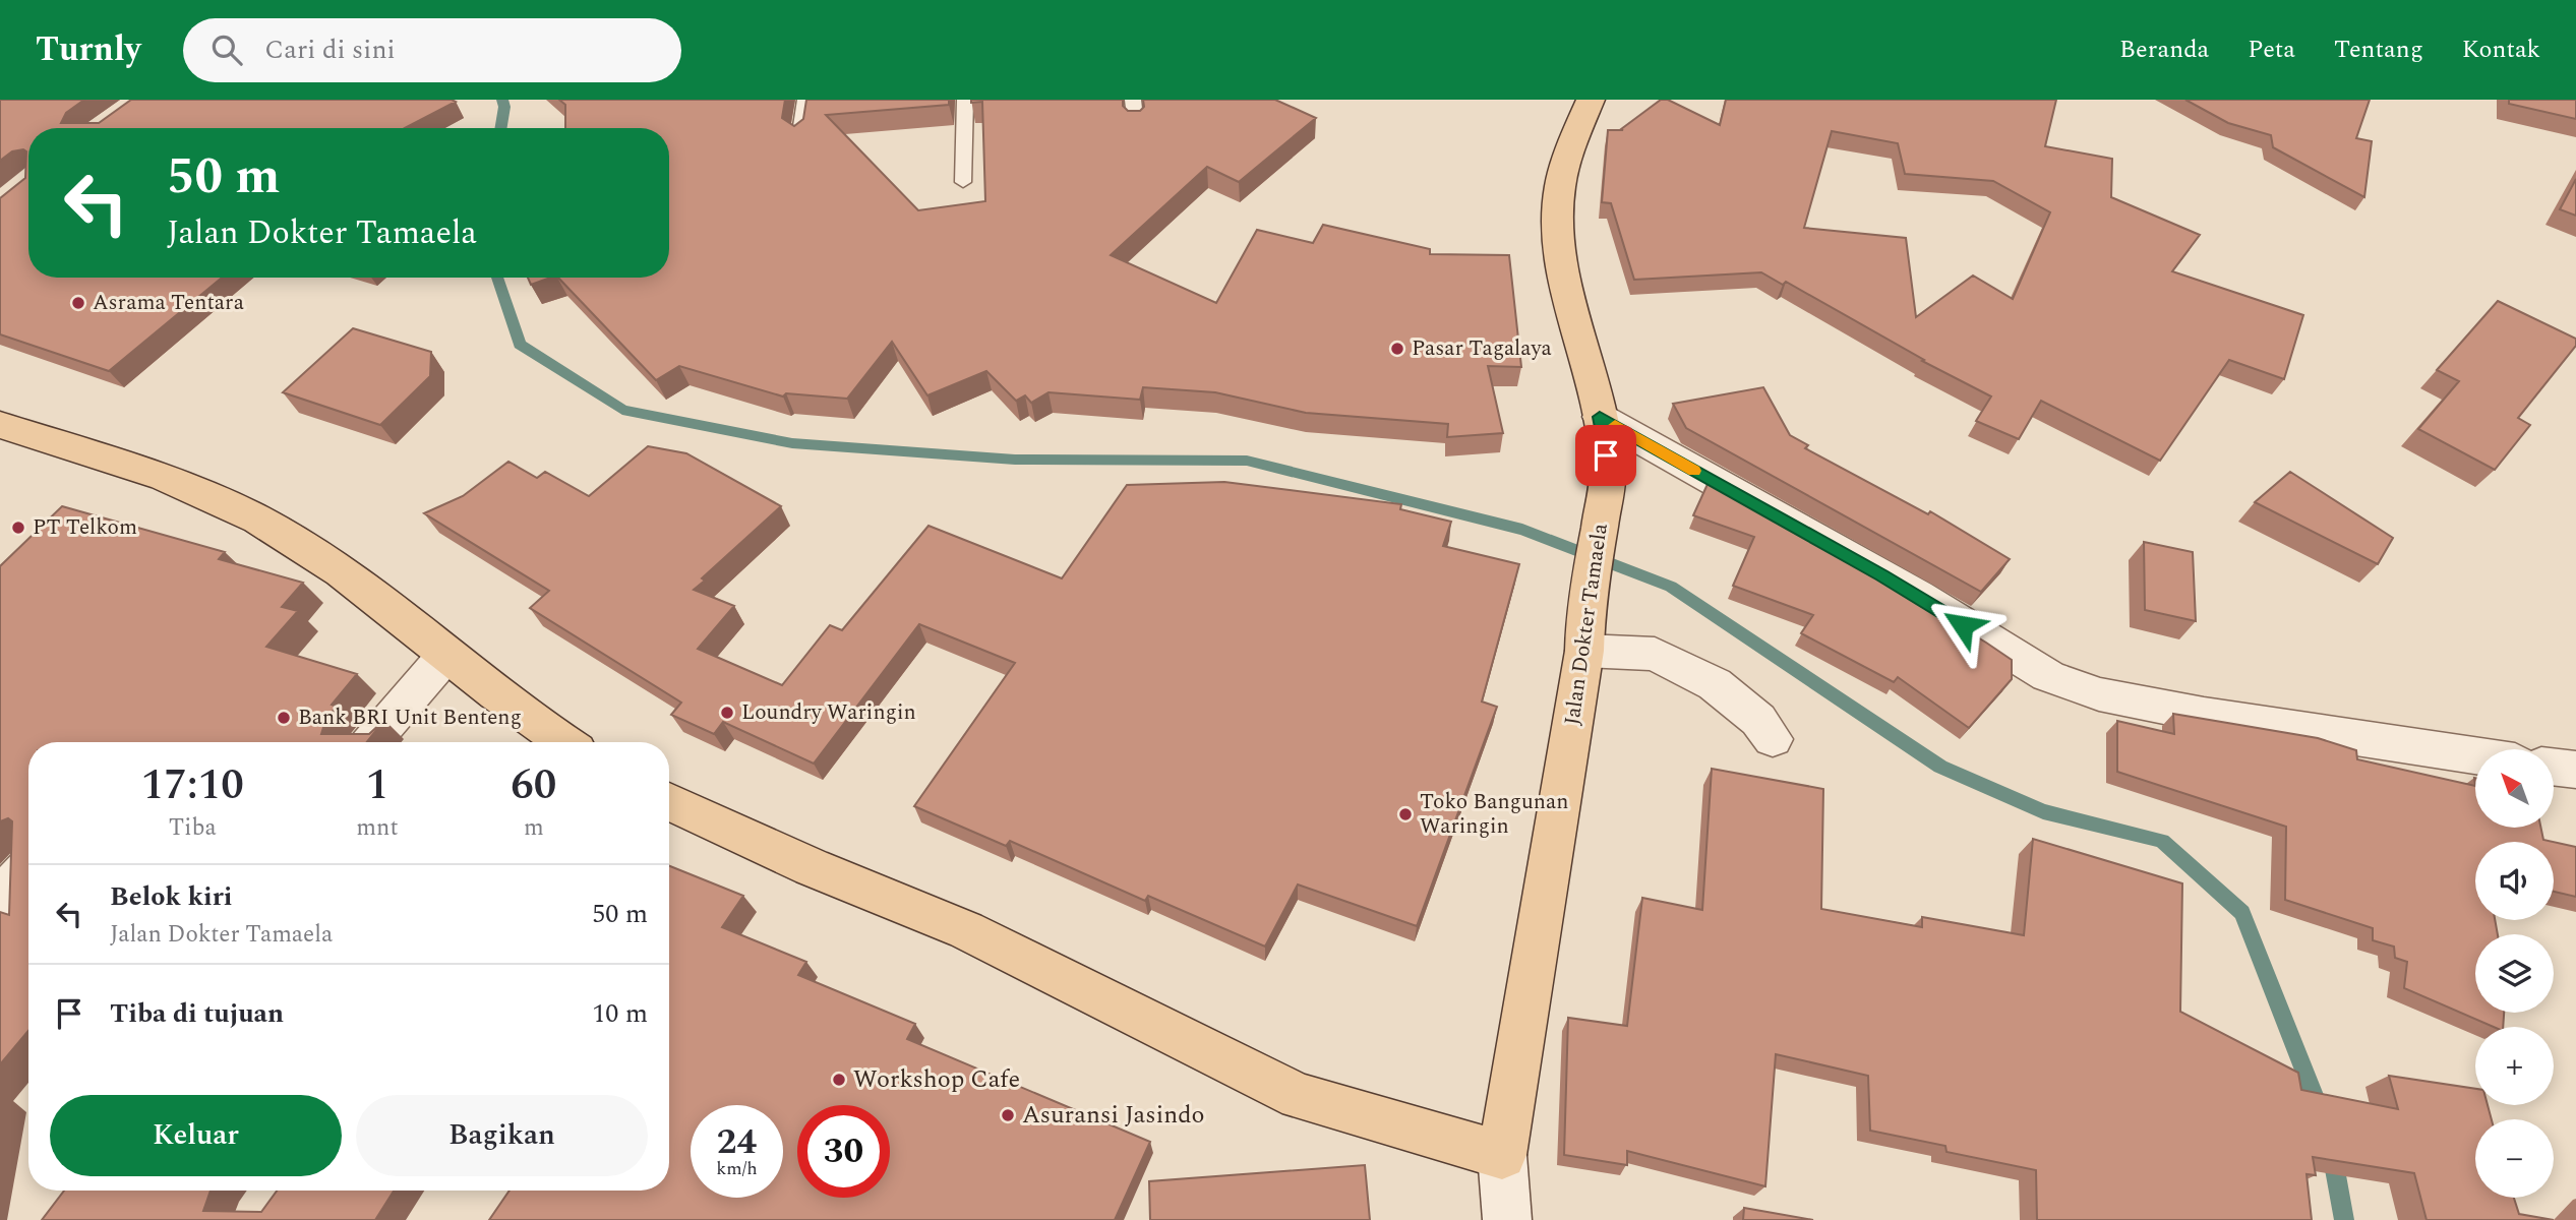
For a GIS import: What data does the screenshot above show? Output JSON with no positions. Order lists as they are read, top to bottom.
{
  "streets": {
    "main road": ["Jalan Dokter Tamaela"]
  },
  "places": [
    "Asrama Tentara",
    "Pasar Tagalaya",
    "PT Telkom",
    "Loundry Waringin",
    "Bank BRI Unit Benteng",
    "Toko Bangunan Waringin",
    "Workshop Cafe",
    "Asuransi Jasindo"
  ],
  "north": "top left",
  "page": {
    "header": "Turnly",
    "search": "Cari di sini",
    "nav": [
      "Beranda",
      "Peta",
      "Tentang",
      "Kontak"
    ],
    "turn": ["50 m", "Jalan Dokter Tamaela"],
    "eta": [
      "17:10",
      "Tiba",
      "1",
      "mnt",
      "60",
      "m"
    ],
    "map_buttons": ["+", "−"],
    "list": [
      {
        "name": "Belok kiri",
        "note": "Jalan Dokter Tamaela",
        "value": "50 m"
      },
      {
        "name": "Tiba di tujuan",
        "value": "10 m"
      }
    ],
    "buttons": ["Keluar", "Bagikan"],
    "speed": "24 km/h",
    "limit": "30"
  }
}
